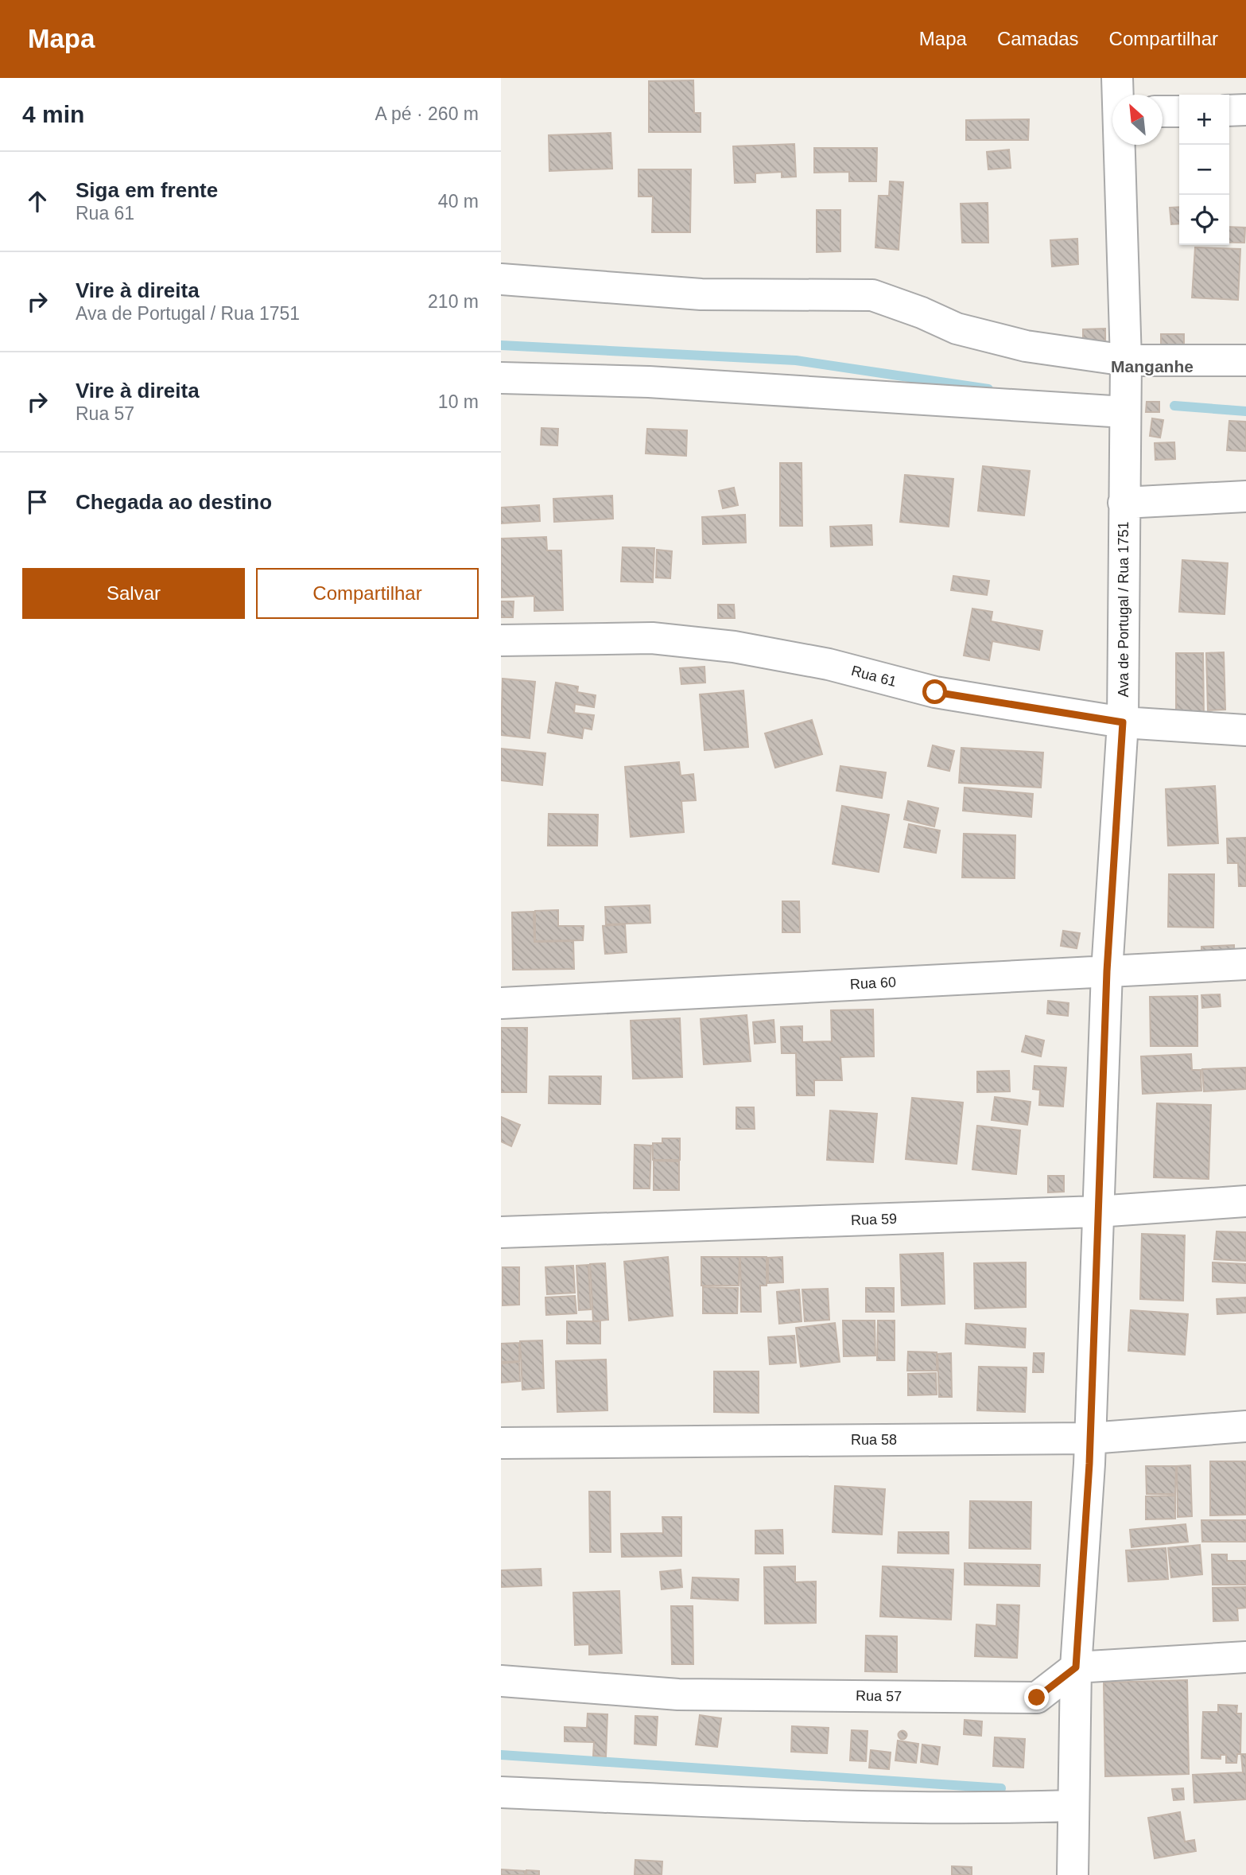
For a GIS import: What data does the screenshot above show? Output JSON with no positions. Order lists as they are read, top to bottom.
{
  "streets": {
    "street": [
      "Ava de Portugal / Rua 1751",
      "Rua 61",
      "Rua 60",
      "Rua 59",
      "Rua 58",
      "Rua 57"
    ]
  },
  "crossings": [
    ["Ava de Portugal / Rua 1751", "Rua 61"],
    ["Ava de Portugal / Rua 1751", "Rua 60"],
    ["Ava de Portugal / Rua 1751", "Rua 59"],
    ["Ava de Portugal / Rua 1751", "Rua 58"],
    ["Ava de Portugal / Rua 1751", "Rua 57"]
  ],
  "districts": ["Manganhe"],
  "north": "top left",
  "page": {
    "header": "Mapa",
    "nav": ["Mapa", "Camadas", "Compartilhar"],
    "heading": ["4 min", "A pé · 260 m"],
    "map_buttons": ["+", "−"],
    "list": [
      ["Siga em frente", "Rua 61", "40 m"],
      ["Vire à direita", "Ava de Portugal / Rua 1751", "210 m"],
      ["Vire à direita", "Rua 57", "10 m"],
      "Chegada ao destino"
    ],
    "buttons": ["Salvar", "Compartilhar"]
  }
}
